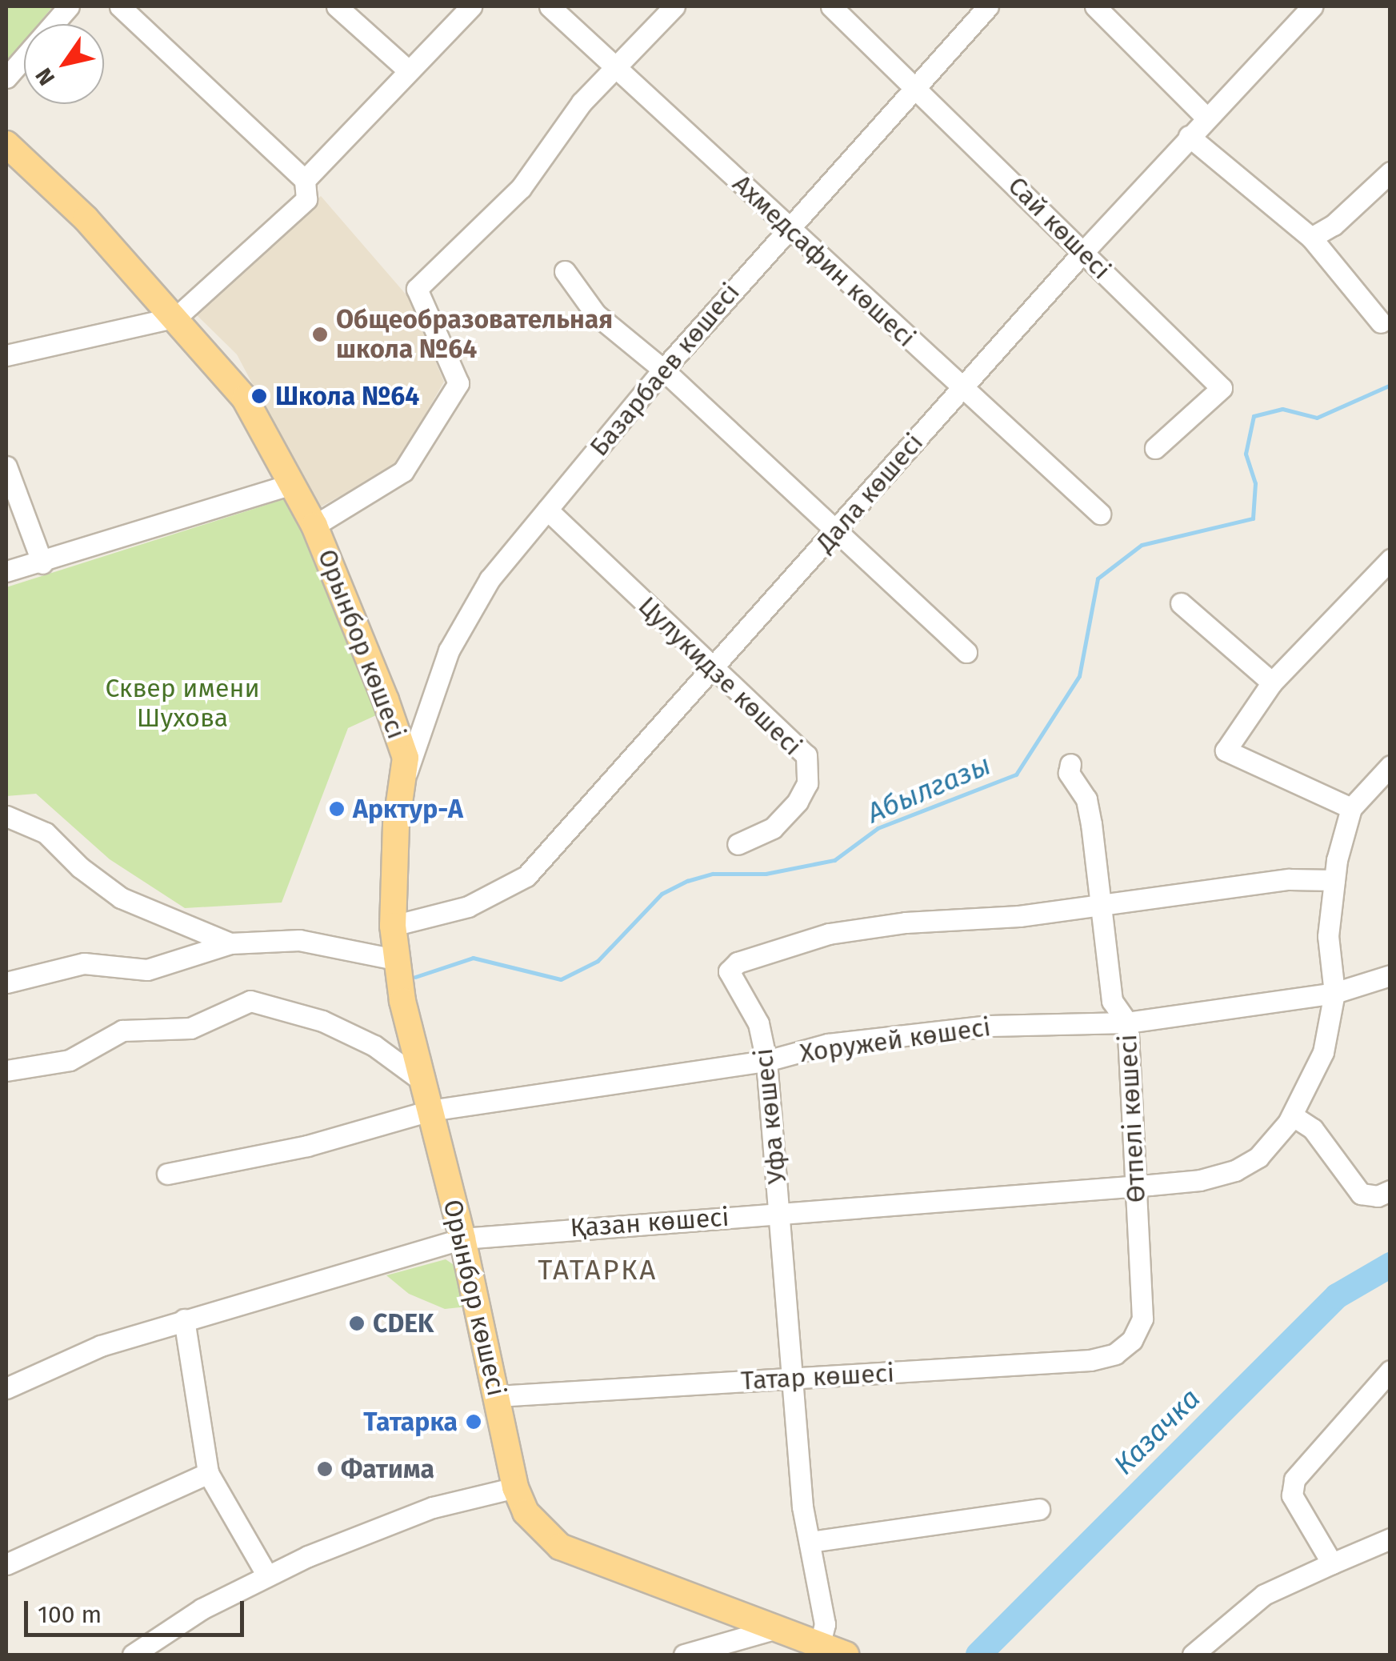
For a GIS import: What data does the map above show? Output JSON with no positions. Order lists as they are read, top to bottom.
{
  "streets": {
    "main road": ["Орынбор көшесі"],
    "street": [
      "Сай көшесі",
      "Ахмедсафин көшесі",
      "Базарбаев көшесі",
      "Дала көшесі",
      "Цулукидзе көшесі",
      "Хоружей көшесі",
      "Уфа көшесі",
      "Өтпелі көшесі",
      "Қазан көшесі",
      "Татар көшесі"
    ]
  },
  "crossings": [
    ["Сай көшесі", "Базарбаев көшесі"],
    ["Сай көшесі", "Дала көшесі"],
    ["Ахмедсафин көшесі", "Базарбаев көшесі"],
    ["Ахмедсафин көшесі", "Дала көшесі"],
    ["Базарбаев көшесі", "Орынбор көшесі"],
    ["Базарбаев көшесі", "Цулукидзе көшесі"],
    ["Дала көшесі", "Орынбор көшесі"],
    ["Дала көшесі", "Цулукидзе көшесі"],
    ["Орынбор көшесі", "Хоружей көшесі"],
    ["Орынбор көшесі", "Қазан көшесі"],
    ["Орынбор көшесі", "Татар көшесі"],
    ["Хоружей көшесі", "Уфа көшесі"],
    ["Хоружей көшесі", "Өтпелі көшесі"],
    ["Хоружей көшесі", "Қазан көшесі"],
    ["Уфа көшесі", "Өтпелі көшесі"],
    ["Уфа көшесі", "Қазан көшесі"],
    ["Уфа көшесі", "Татар көшесі"],
    ["Өтпелі көшесі", "Қазан көшесі"],
    ["Өтпелі көшесі", "Татар көшесі"]
  ],
  "districts": ["ТАТАРКА"],
  "water": ["Абылгазы", "Казачка"],
  "parks": ["Сквер имени Шухова"],
  "places": [
    "Общеобразовательная школа №64",
    "Школа №64",
    "Арктур-А",
    "CDEK",
    "Татарка",
    "Фатима"
  ],
  "scale_bar": "100 m",
  "north": "bottom left"
}
